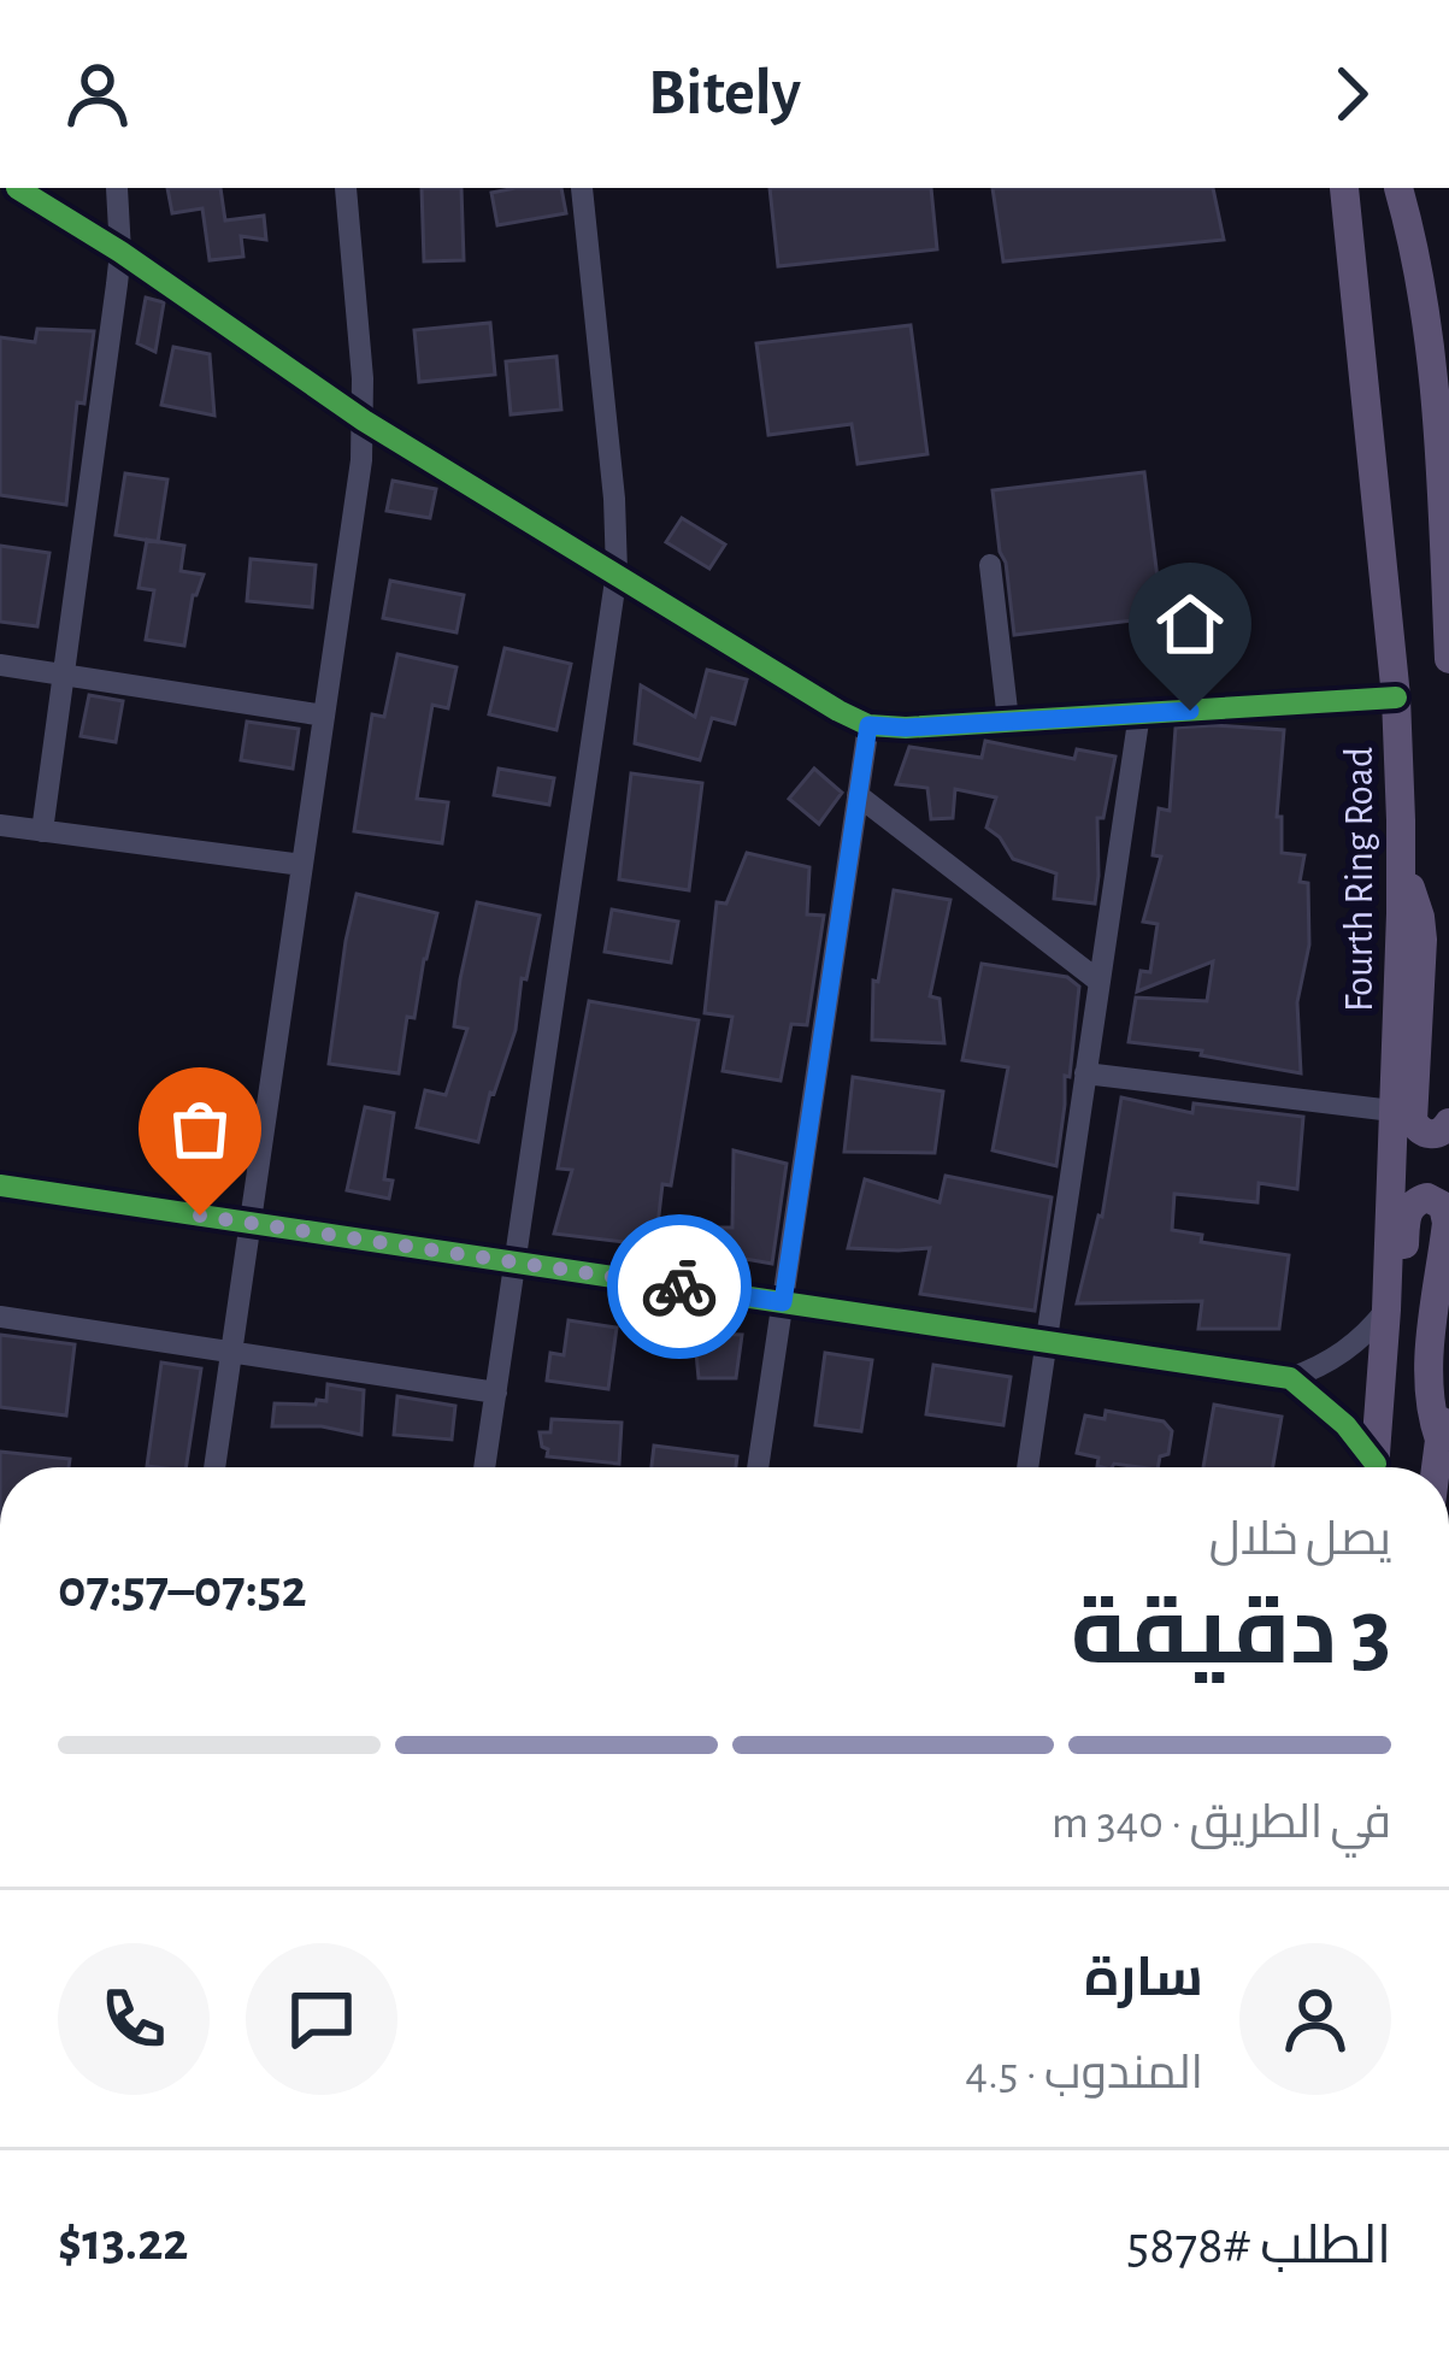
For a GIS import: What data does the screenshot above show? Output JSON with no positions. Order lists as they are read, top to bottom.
{
  "streets": {
    "main road": ["Fourth Ring Road"]
  },
  "page": {
    "header": "Bitely",
    "heading": ["3 دقيقة", "يصل خلال", "07:52–07:57"],
    "panel": [
      "سارة",
      "المندوب · 4.5",
      "الطلب #5878",
      "$13.22"
    ],
    "bar": "في الطريق · 340 m"
  }
}
